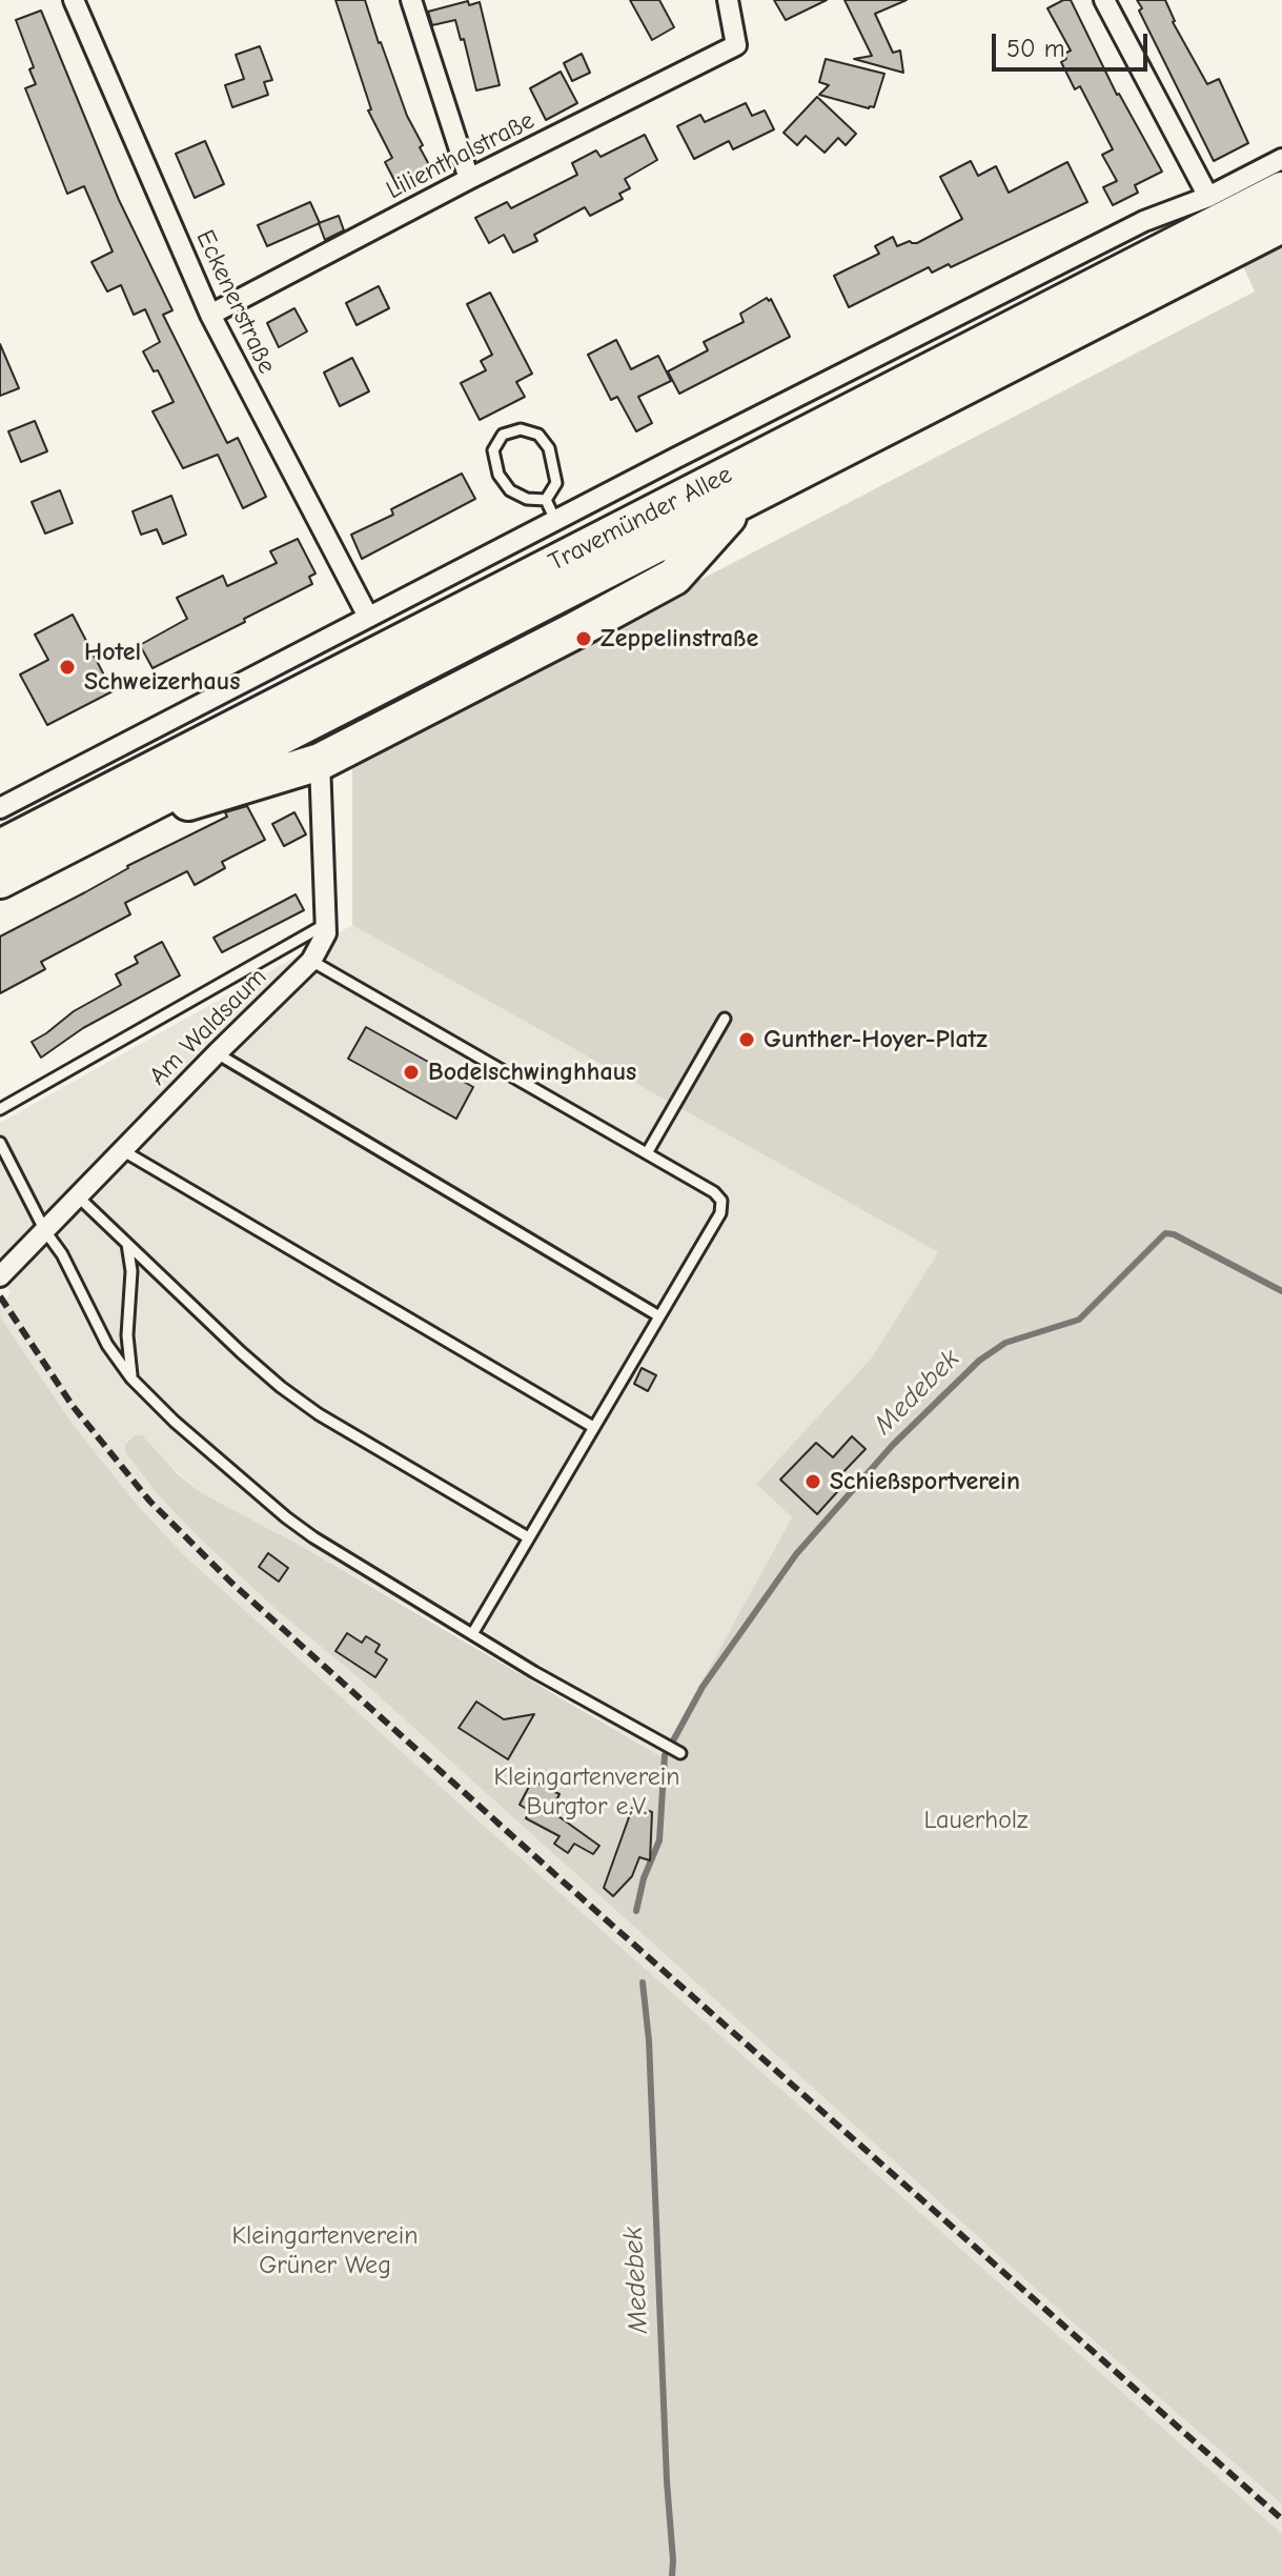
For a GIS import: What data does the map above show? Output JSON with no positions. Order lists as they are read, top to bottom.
{
  "streets": {
    "highway": ["Travemünder Allee"],
    "street": ["Lilienthalstraße", "Eckenerstraße", "Am Waldsaum"]
  },
  "crossings": [
    ["Lilienthalstraße", "Eckenerstraße"],
    ["Eckenerstraße", "Travemünder Allee"]
  ],
  "water": ["Medebek"],
  "parks": ["Kleingartenverein Burgtor e.V.", "Lauerholz", "Kleingartenverein Grüner Weg"],
  "places": [
    "Zeppelinstraße",
    "Hotel Schweizerhaus",
    "Gunther-Hoyer-Platz",
    "Bodelschwinghhaus",
    "Schießsportverein"
  ],
  "scale_bar": "50 m"
}
